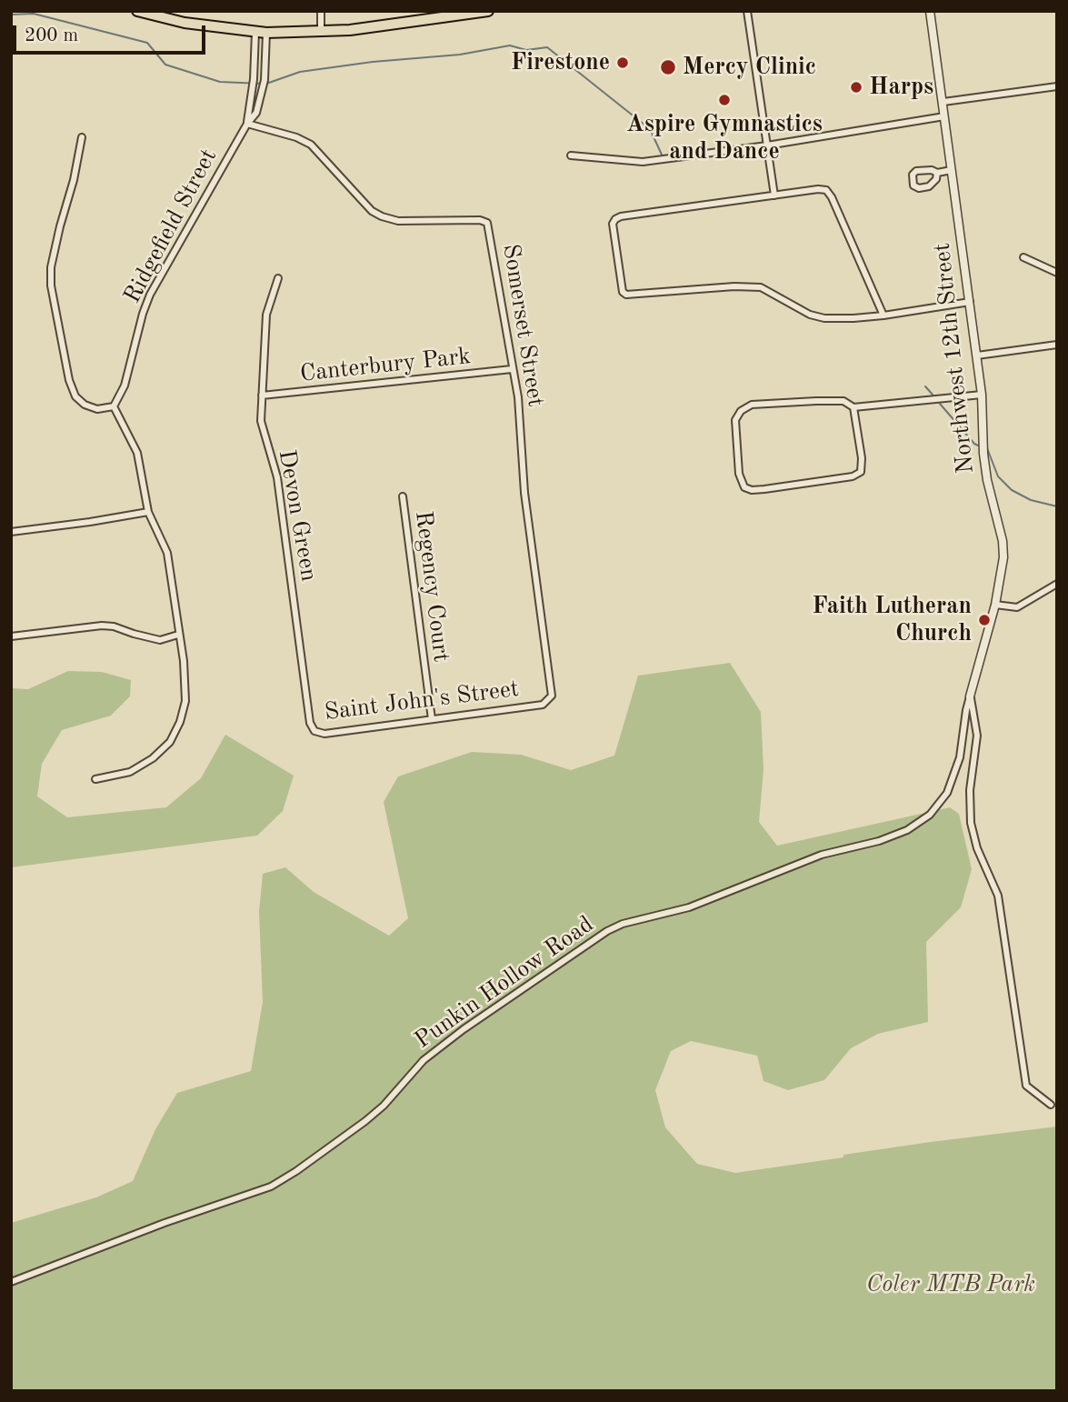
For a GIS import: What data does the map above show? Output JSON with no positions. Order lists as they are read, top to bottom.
{
  "streets": {
    "street": [
      "Ridgefield Street",
      "Somerset Street",
      "Northwest 12th Street",
      "Canterbury Park",
      "Devon Green",
      "Regency Court",
      "Saint John's Street",
      "Punkin Hollow Road"
    ]
  },
  "crossings": [
    ["Ridgefield Street", "Somerset Street"],
    ["Somerset Street", "Canterbury Park"],
    ["Somerset Street", "Saint John's Street"],
    ["Northwest 12th Street", "Punkin Hollow Road"],
    ["Canterbury Park", "Devon Green"],
    ["Devon Green", "Saint John's Street"],
    ["Regency Court", "Saint John's Street"]
  ],
  "parks": ["Coler MTB Park"],
  "places": [
    "Firestone",
    "Mercy Clinic",
    "Harps",
    "Aspire Gymnastics and Dance",
    "Faith Lutheran Church"
  ],
  "scale_bar": "200 m"
}
